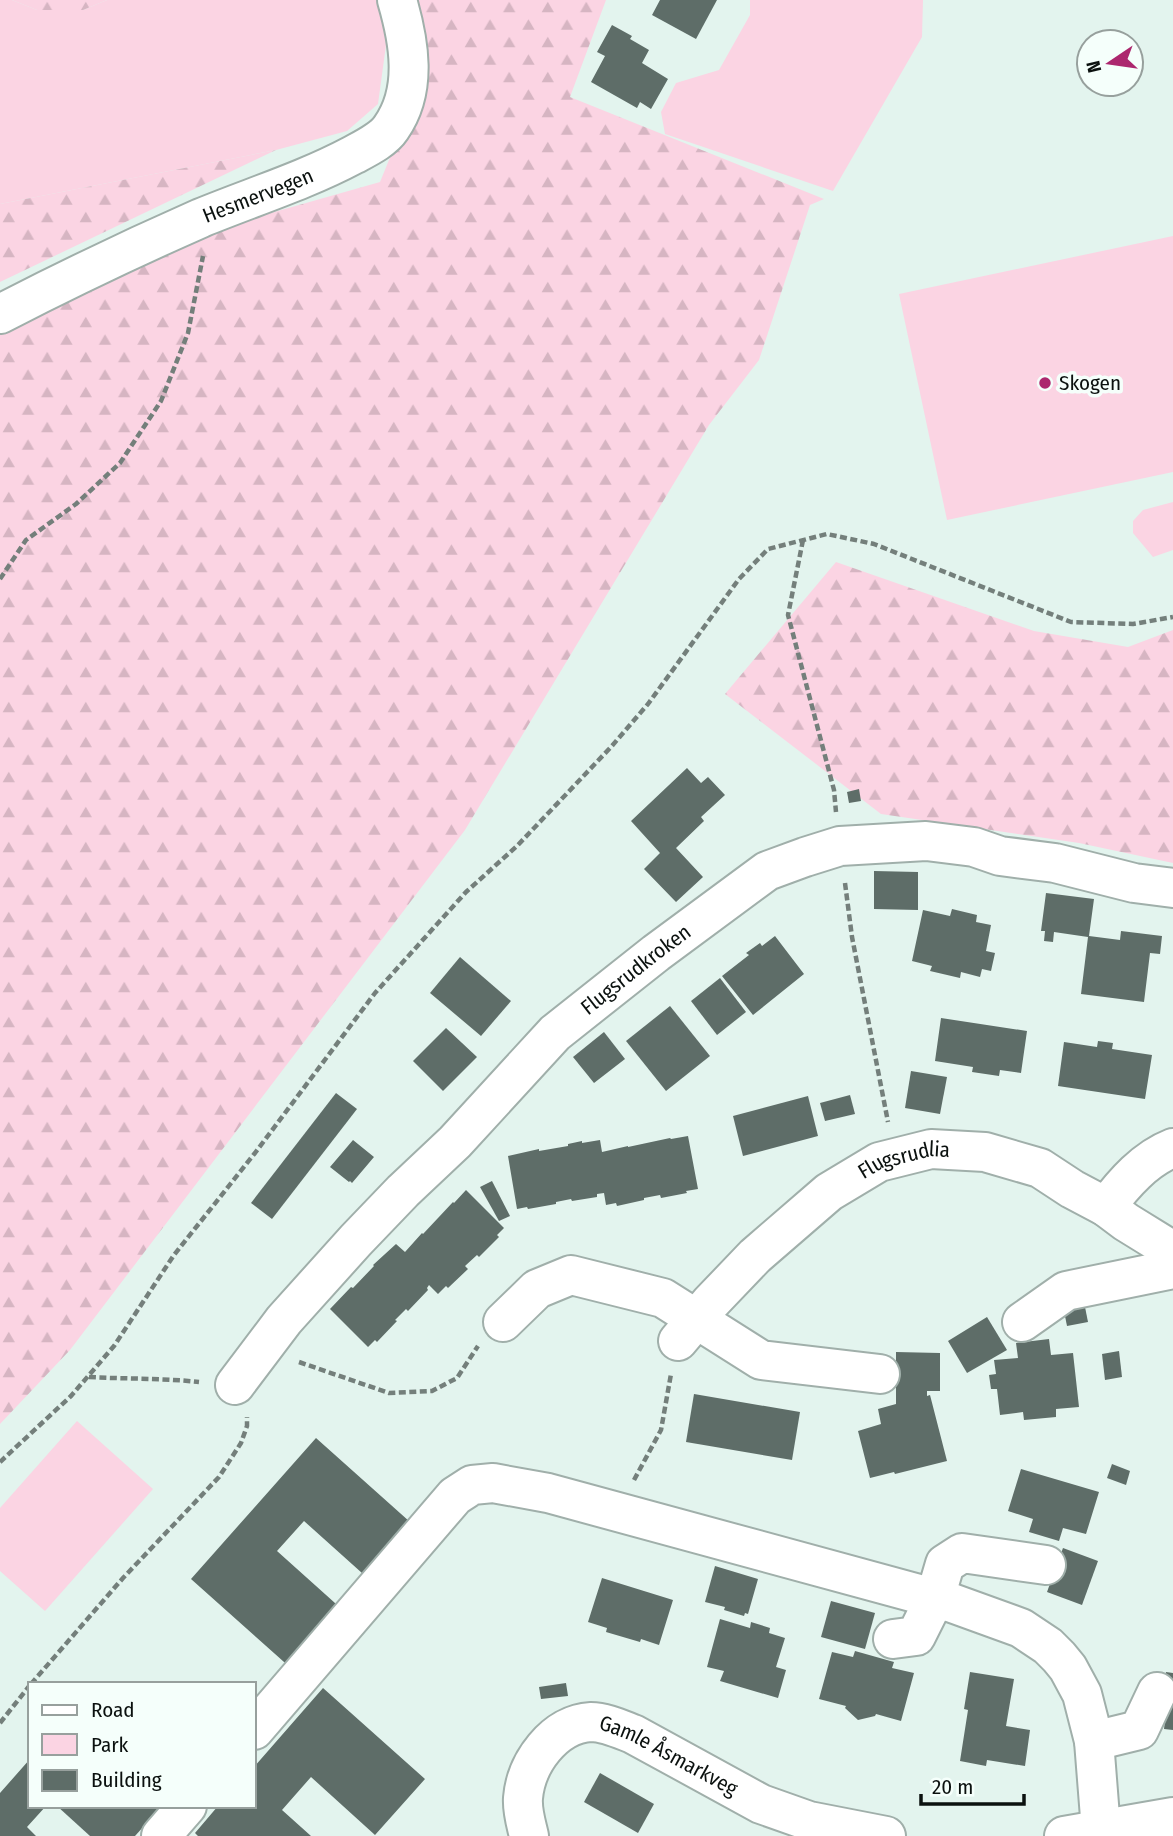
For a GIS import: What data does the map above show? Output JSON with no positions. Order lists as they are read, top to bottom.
{
  "streets": {
    "street": [
      "Hesmervegen",
      "Flugsrudkroken",
      "Flugsrudlia",
      "Gamle Åsmarkveg"
    ]
  },
  "places": ["Skogen"],
  "legend": ["Road", "Park", "Building"],
  "scale_bar": "20 m",
  "north": "left"
}
